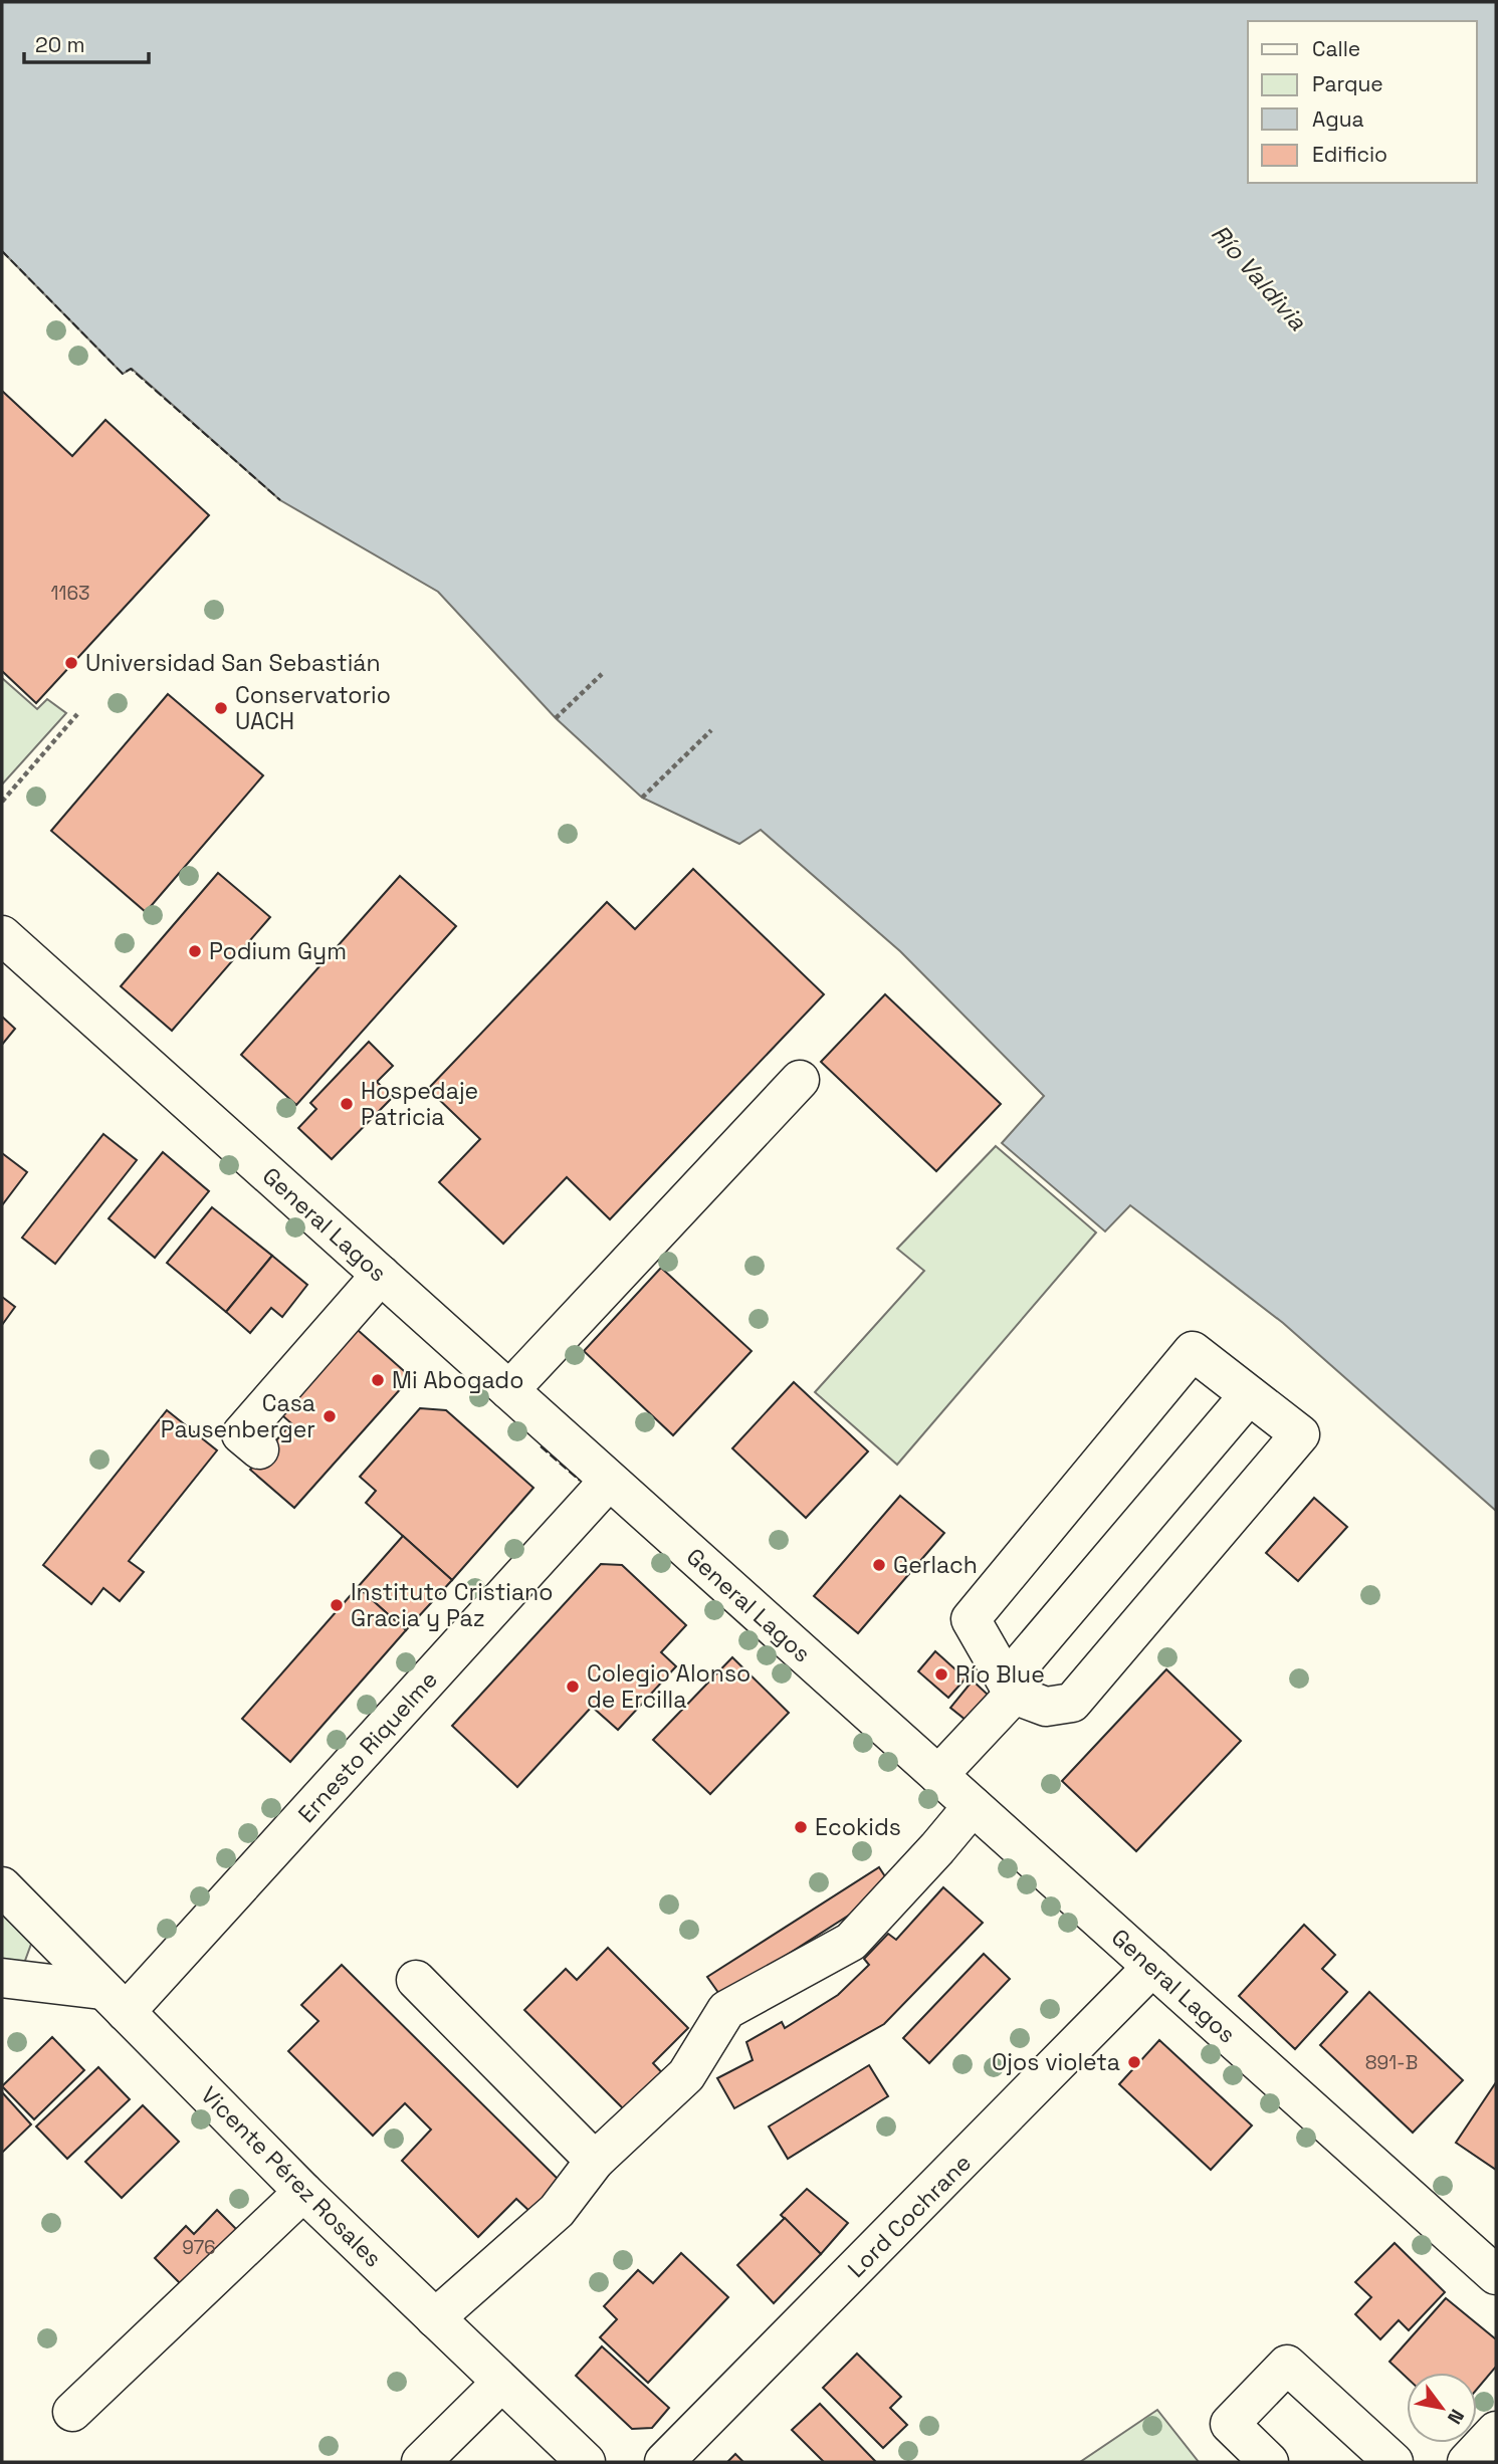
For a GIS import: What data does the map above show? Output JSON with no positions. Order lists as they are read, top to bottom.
{
  "streets": {
    "main road": [
      "General Lagos",
      "Ernesto Riquelme",
      "Vicente Pérez Rosales",
      "Lord Cochrane"
    ]
  },
  "crossings": [
    ["General Lagos", "Ernesto Riquelme"],
    ["General Lagos", "Lord Cochrane"],
    ["Ernesto Riquelme", "Vicente Pérez Rosales"]
  ],
  "water": ["Río Valdivia"],
  "places": [
    "Universidad San Sebastián",
    "Conservatorio UACH",
    "Podium Gym",
    "Hospedaje Patricia",
    "Mi Abogado",
    "Casa Pausenberger",
    "Gerlach",
    "Instituto Cristiano Gracia y Paz",
    "Río Blue",
    "Colegio Alonso de Ercilla",
    "Ecokids",
    "Ojos violeta"
  ],
  "house_numbers": ["1163", "891-B", "976"],
  "legend": [
    "Calle",
    "Parque",
    "Agua",
    "Edificio"
  ],
  "scale_bar": "20 m",
  "north": "bottom right"
}
